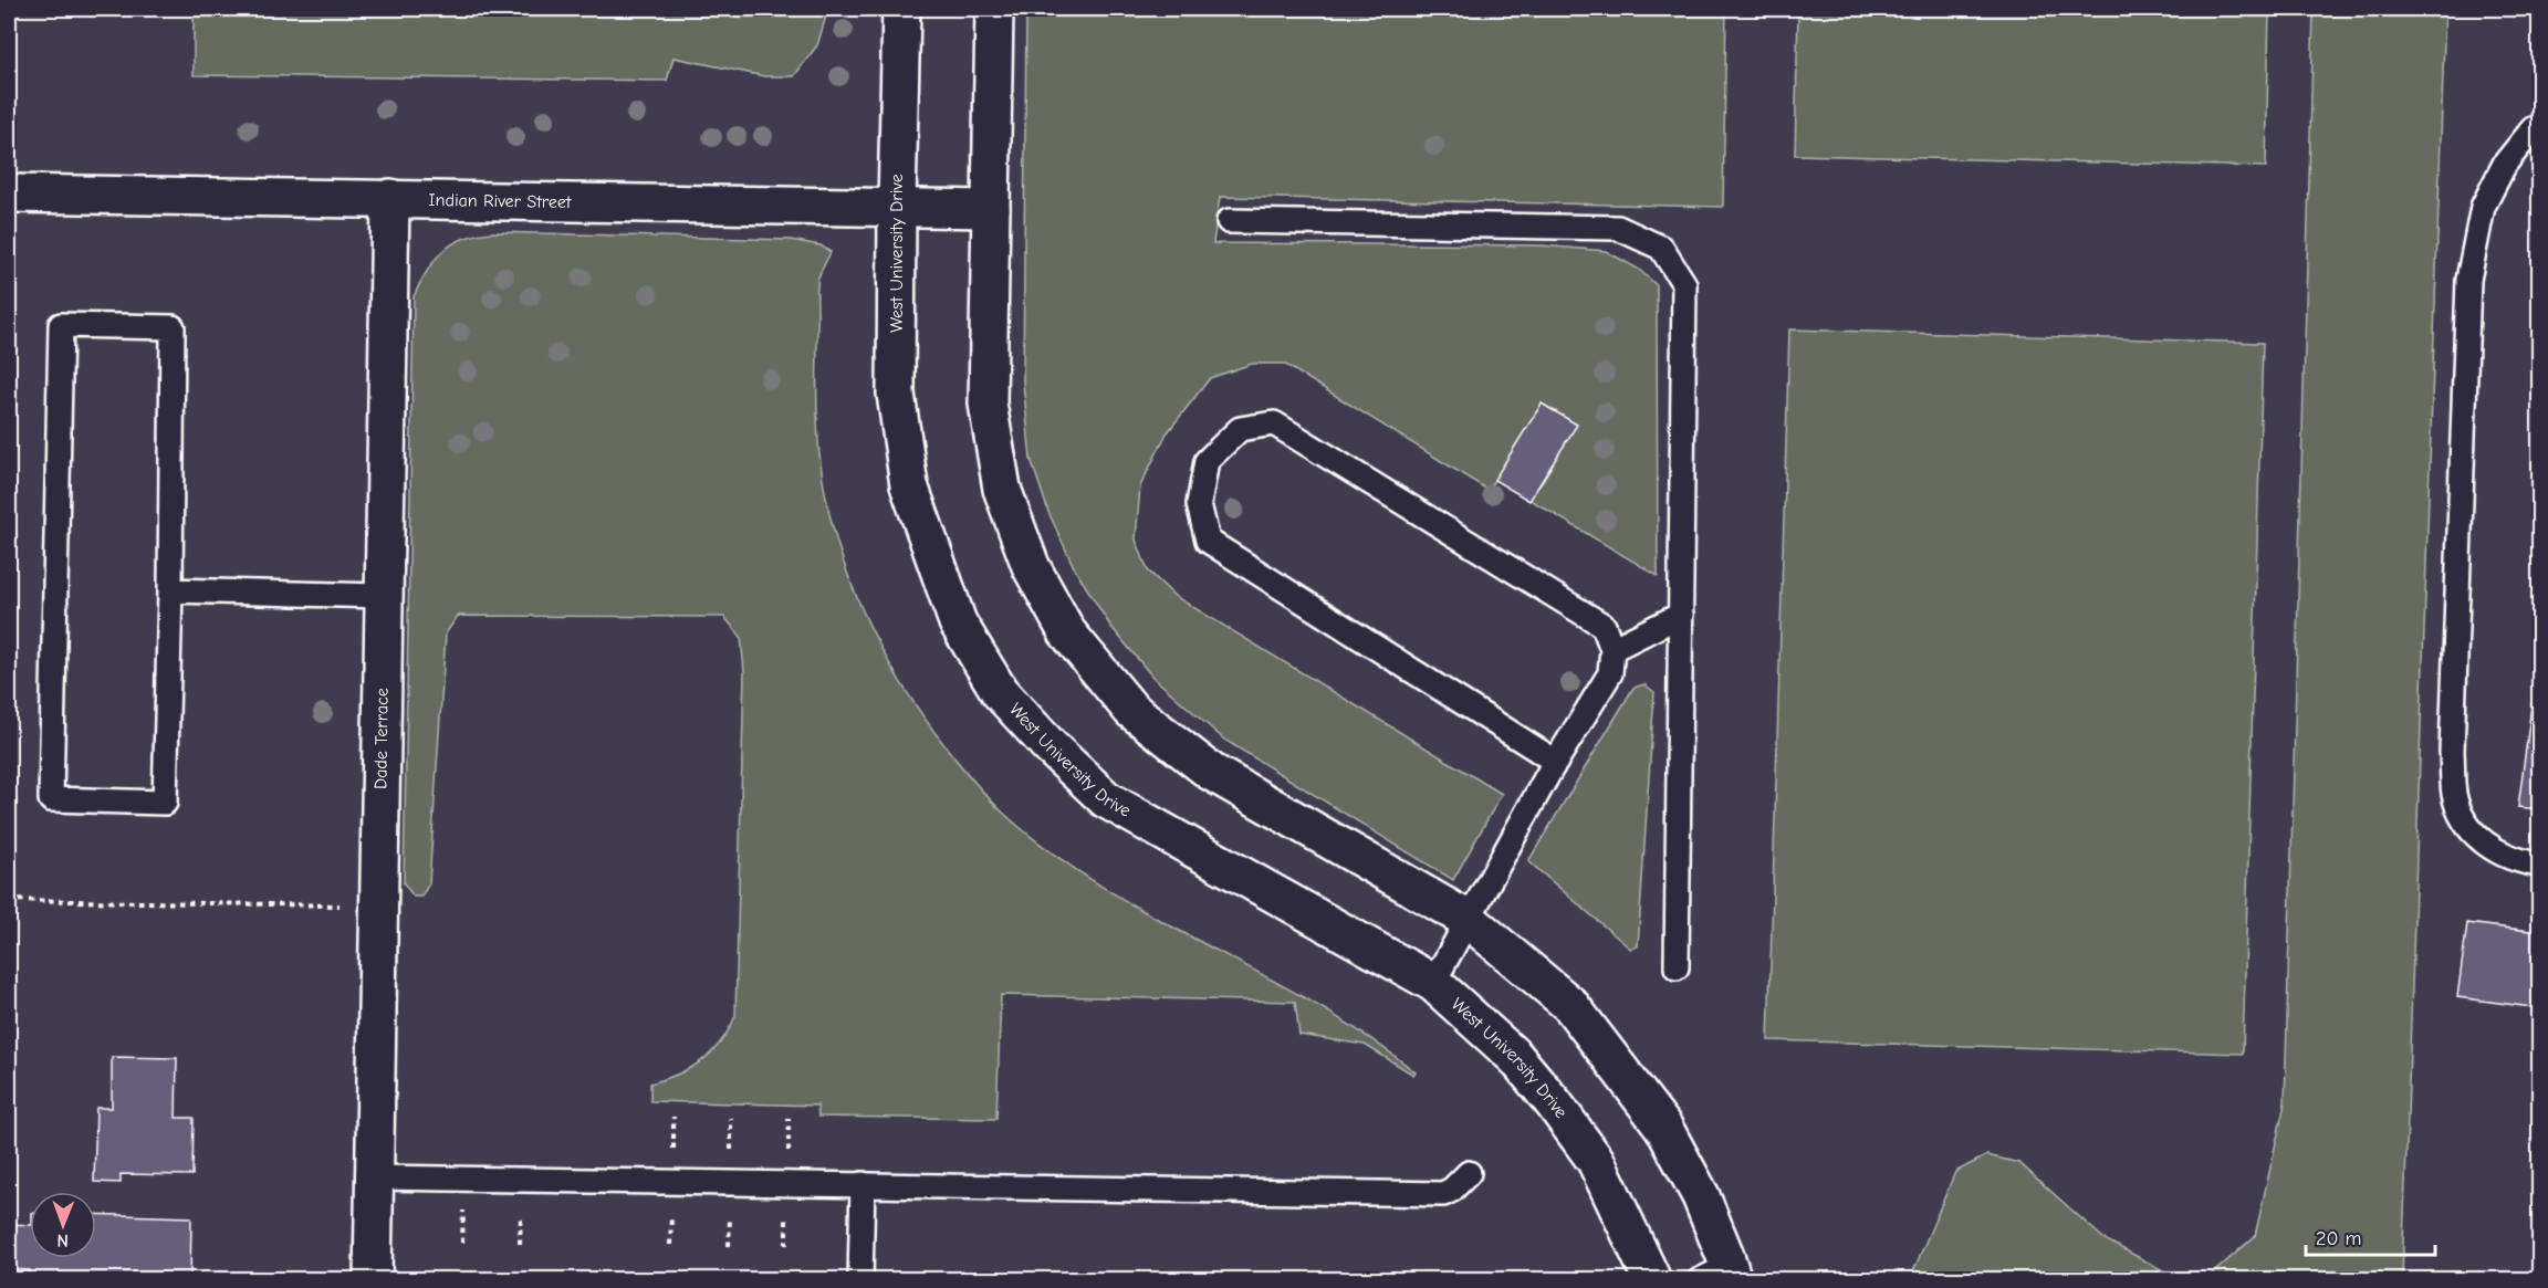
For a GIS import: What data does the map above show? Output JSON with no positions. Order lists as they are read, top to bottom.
{
  "streets": {
    "street": ["Indian River Street", "West University Drive", "Dade Terrace"]
  },
  "crossings": [
    ["Indian River Street", "West University Drive"],
    ["Indian River Street", "Dade Terrace"]
  ],
  "scale_bar": "20 m",
  "north": "bottom"
}
